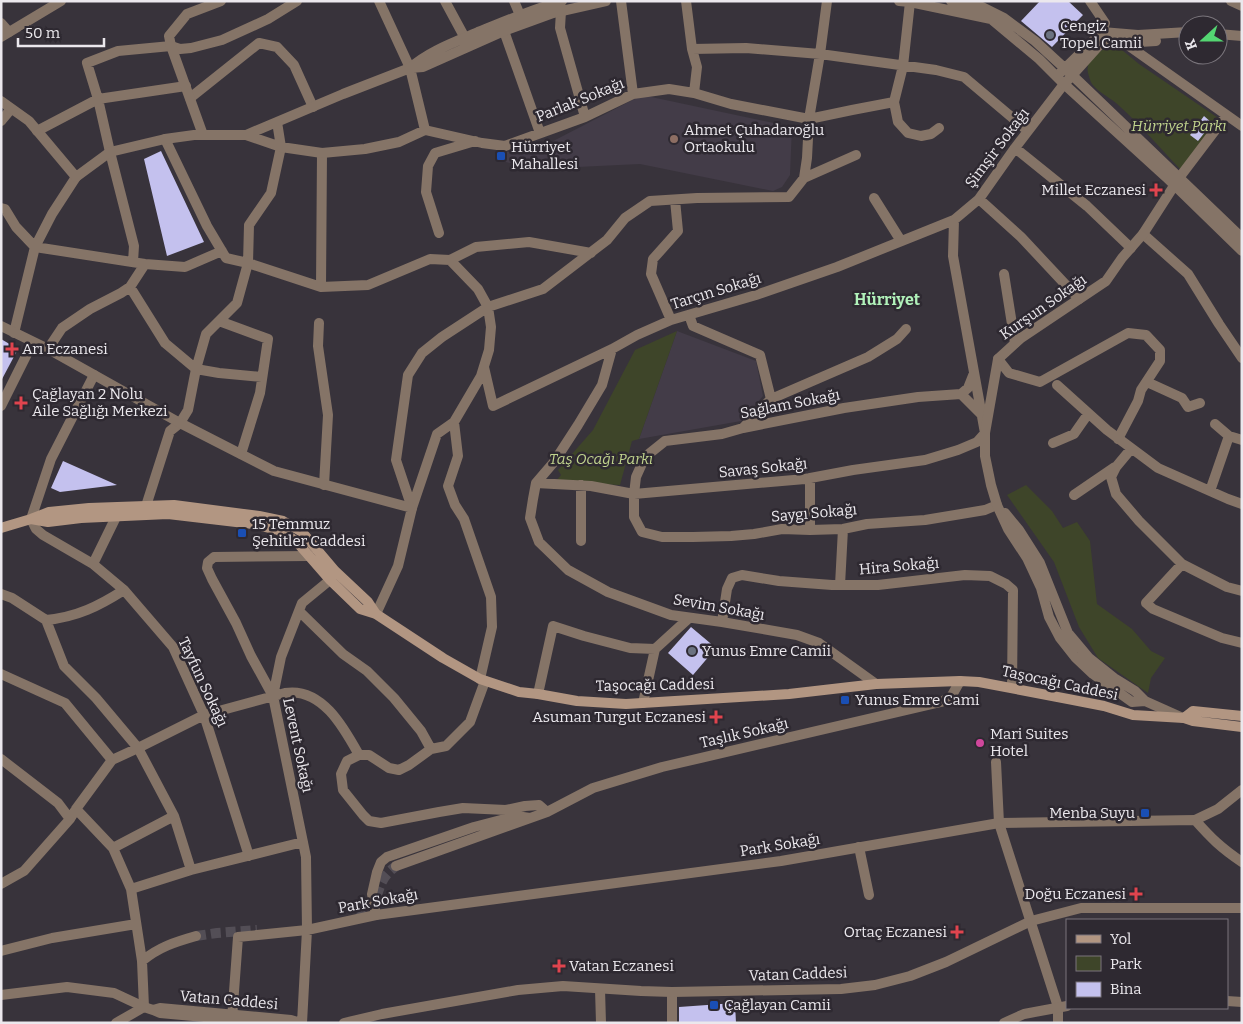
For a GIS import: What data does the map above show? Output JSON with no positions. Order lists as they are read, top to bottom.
{
  "streets": {
    "main road": ["Taşocağı Caddesi"],
    "street": [
      "Parlak Sokağı",
      "Şimşir Sokağı",
      "Tarçın Sokağı",
      "Kurşun Sokağı",
      "Sağlam Sokağı",
      "Savaş Sokağı",
      "Saygı Sokağı",
      "Hira Sokağı",
      "Sevim Sokağı",
      "Tayfun Sokağı",
      "Taşlık Sokağı",
      "Levent Sokağı",
      "Park Sokağı",
      "Vatan Caddesi"
    ]
  },
  "crossings": [
    ["Şimşir Sokağı", "Tarçın Sokağı"],
    ["Tarçın Sokağı", "Sevim Sokağı"],
    ["Kurşun Sokağı", "Savaş Sokağı"],
    ["Kurşun Sokağı", "Saygı Sokağı"],
    ["Kurşun Sokağı", "Taşocağı Caddesi"],
    ["Sağlam Sokağı", "Savaş Sokağı"],
    ["Sağlam Sokağı", "Saygı Sokağı"],
    ["Savaş Sokağı", "Saygı Sokağı"],
    ["Savaş Sokağı", "Sevim Sokağı"],
    ["Hira Sokağı", "Sevim Sokağı"],
    ["Hira Sokağı", "Taşocağı Caddesi"],
    ["Sevim Sokağı", "Taşocağı Caddesi"],
    ["Taşocağı Caddesi", "Taşlık Sokağı"],
    ["Taşlık Sokağı", "Park Sokağı"],
    ["Levent Sokağı", "Park Sokağı"],
    ["Levent Sokağı", "Vatan Caddesi"],
    ["Park Sokağı", "Vatan Caddesi"]
  ],
  "districts": ["Hürriyet"],
  "parks": ["Hürriyet Parkı", "Taş Ocağı Parkı"],
  "places": {
    "other": [
      "Cengiz Topel Camii",
      "Ahmet Çuhadaroğlu Ortaokulu",
      "Yunus Emre Camii",
      "Mari Suites Hotel"
    ],
    "transit": [
      "Hürriyet Mahallesi",
      "15 Temmuz Şehitler Caddesi",
      "Yunus Emre Cami",
      "Menba Suyu",
      "Çağlayan Camii"
    ],
    "health": [
      "Millet Eczanesi",
      "Arı Eczanesi",
      "Çağlayan 2 Nolu Aile Sağlığı Merkezi",
      "Asuman Turgut Eczanesi",
      "Doğu Eczanesi",
      "Ortaç Eczanesi",
      "Vatan Eczanesi"
    ]
  },
  "legend": ["Yol", "Park", "Bina"],
  "scale_bar": "50 m",
  "north": "left"
}
